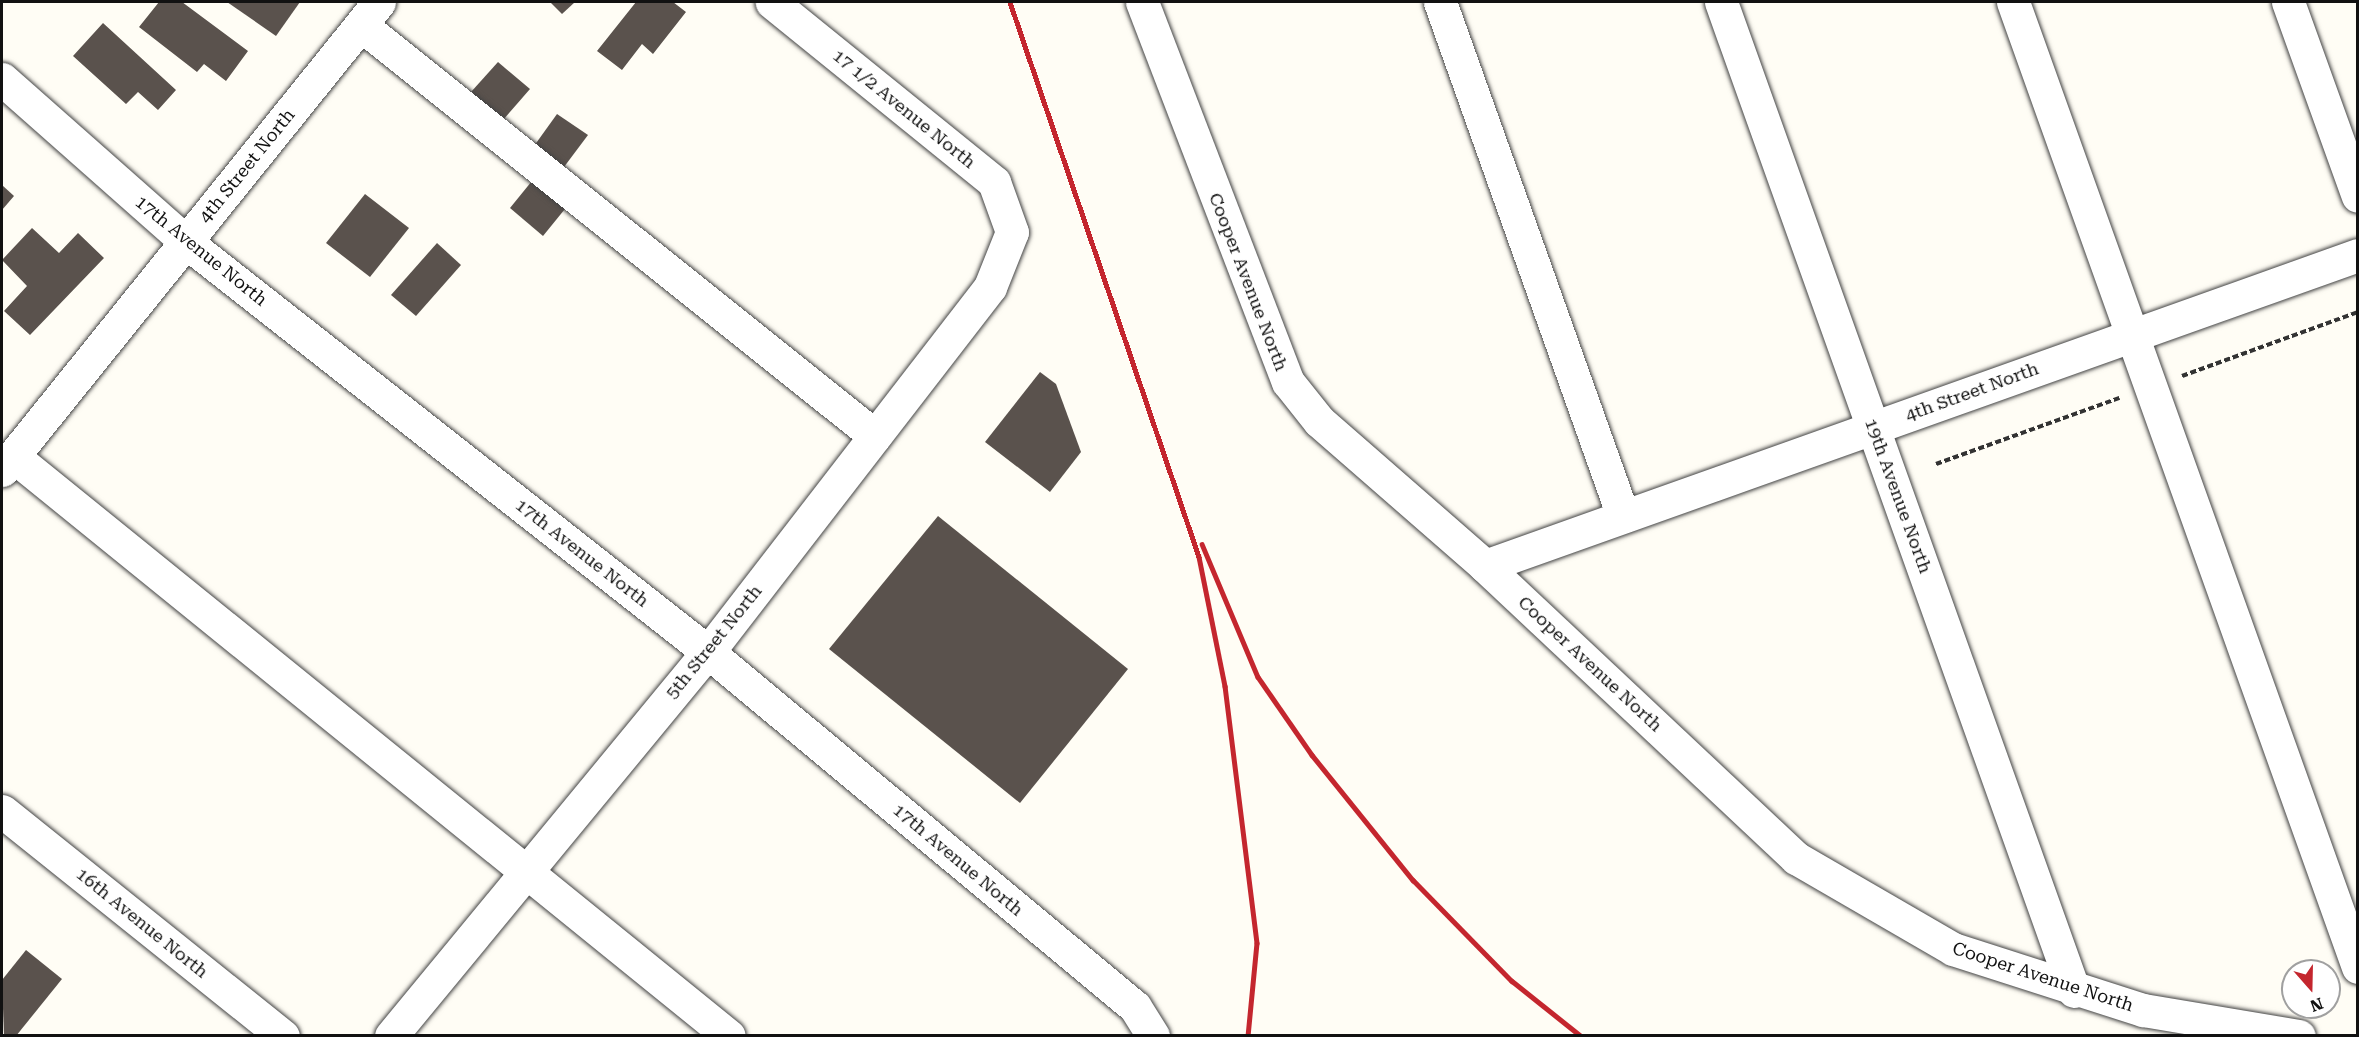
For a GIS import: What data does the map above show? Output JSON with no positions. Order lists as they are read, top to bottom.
{
  "streets": {
    "street": [
      "17 1/2 Avenue North",
      "4th Street North",
      "17th Avenue North",
      "Cooper Avenue North",
      "19th Avenue North",
      "5th Street North",
      "16th Avenue North"
    ]
  },
  "crossings": [
    ["17 1/2 Avenue North", "5th Street North"],
    ["4th Street North", "17th Avenue North"],
    ["4th Street North", "Cooper Avenue North"],
    ["4th Street North", "19th Avenue North"],
    ["17th Avenue North", "5th Street North"],
    ["Cooper Avenue North", "19th Avenue North"]
  ],
  "north": "bottom"
}
